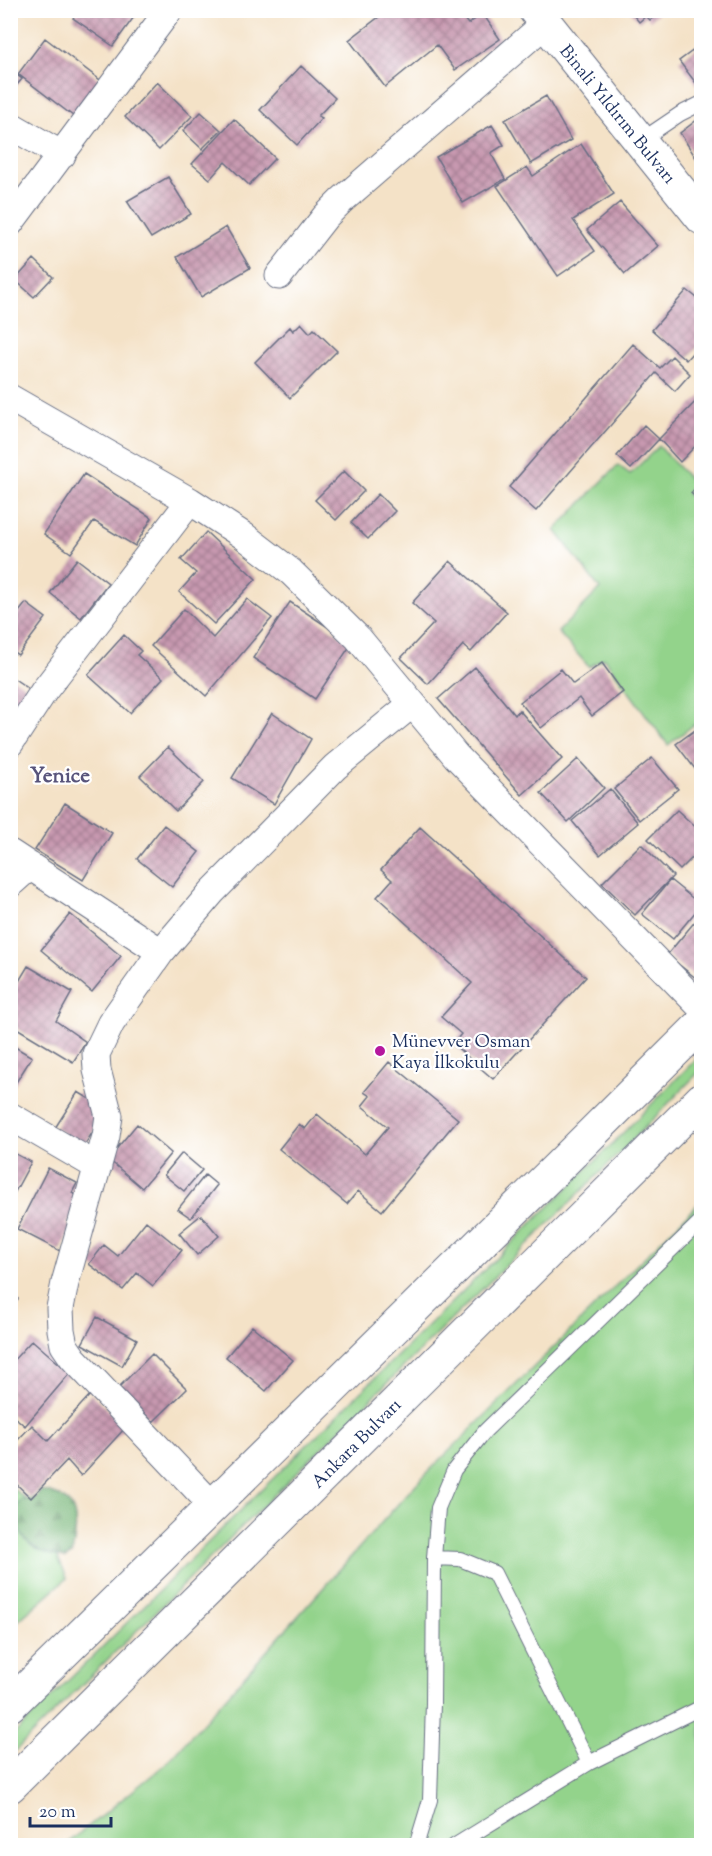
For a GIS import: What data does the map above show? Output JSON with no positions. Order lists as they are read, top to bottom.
{
  "streets": {
    "main road": ["Binali Yıldırım Bulvarı", "Ankara Bulvarı"]
  },
  "districts": ["Yenice"],
  "places": ["Münevver Osman Kaya İlkokulu"],
  "scale_bar": "20 m"
}
